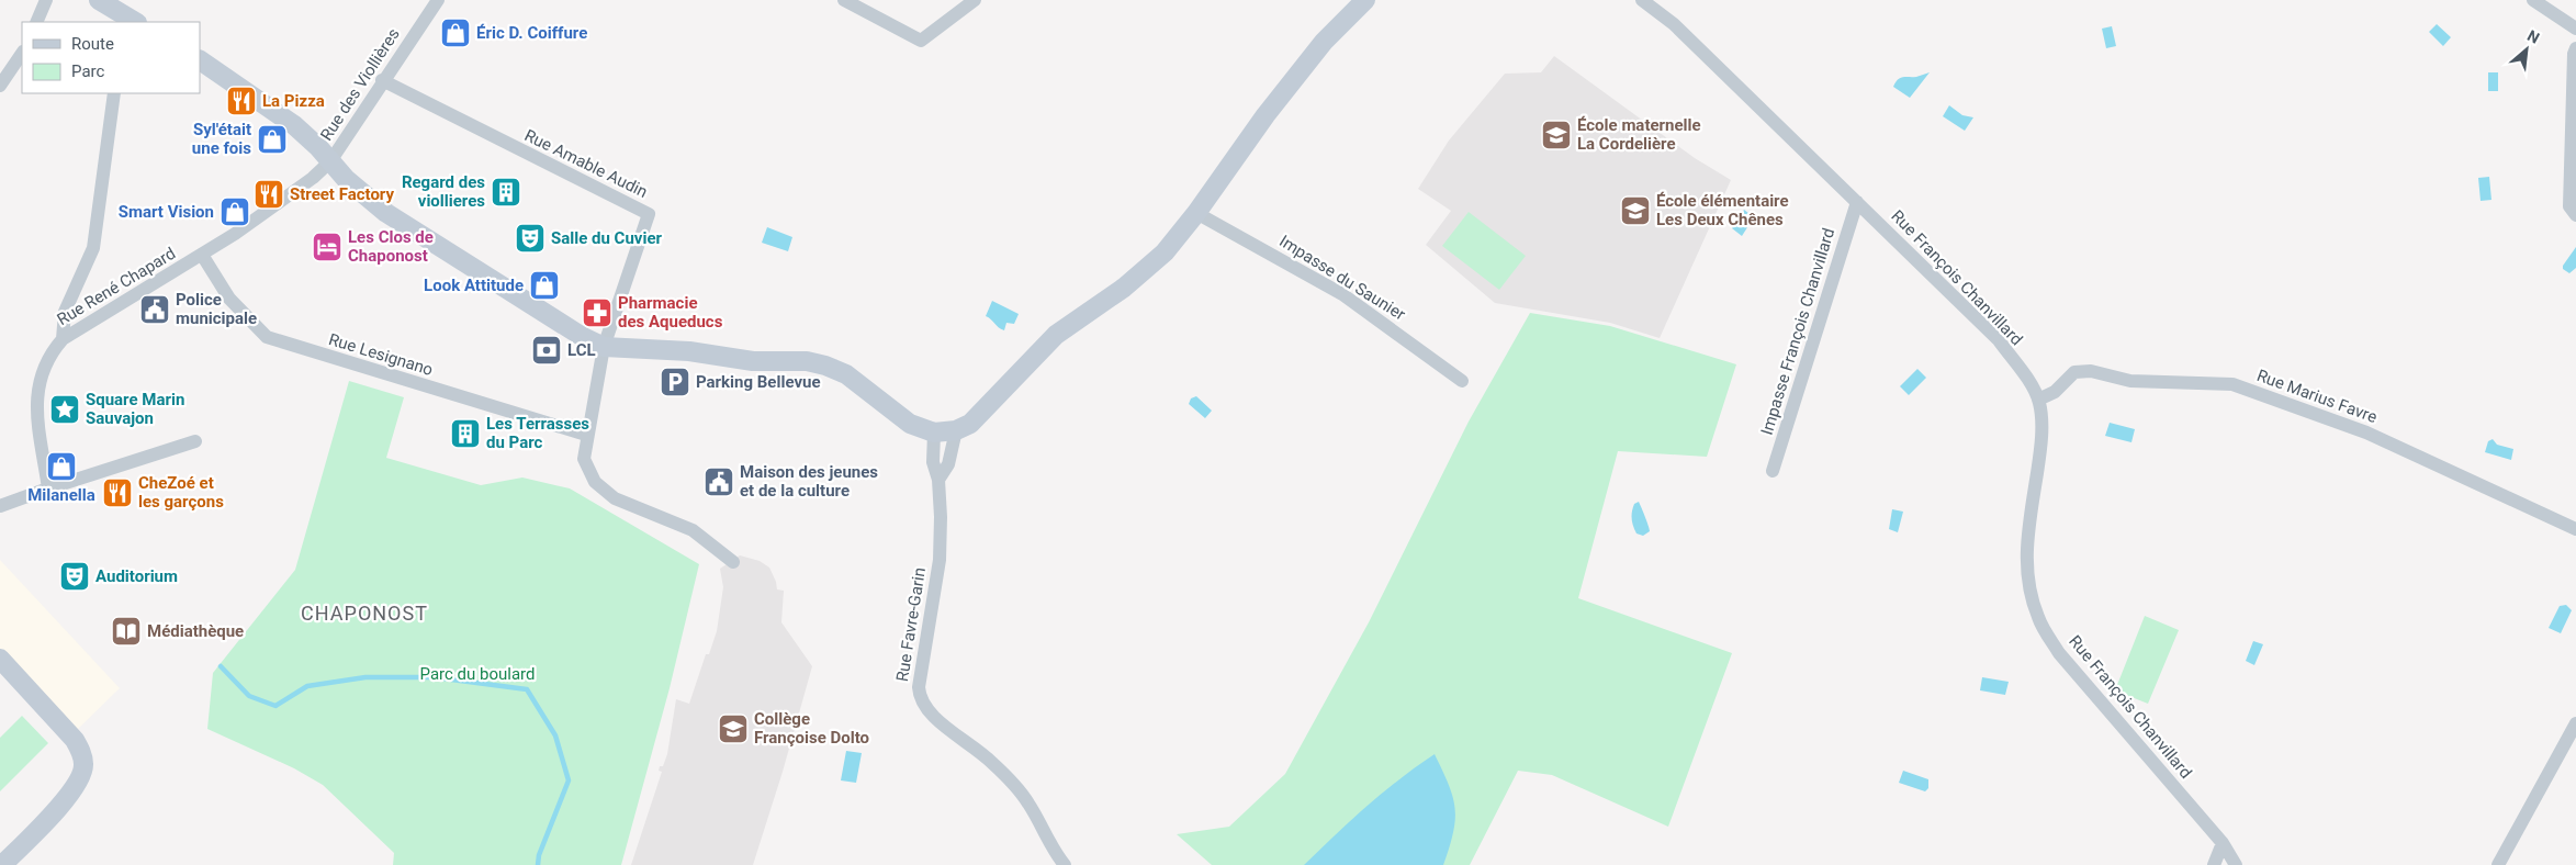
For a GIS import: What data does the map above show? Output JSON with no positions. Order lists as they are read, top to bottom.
{
  "streets": {
    "street": [
      "Rue des Viollières",
      "Rue Amable Audin",
      "Impasse du Saunier",
      "Rue François Chanvillard",
      "Rue René Chapard",
      "Impasse François Chanvillard",
      "Rue Lesignano",
      "Rue Marius Favre",
      "Rue Favre-Garin"
    ]
  },
  "crossings": [
    ["Rue des Viollières", "Rue Amable Audin"],
    ["Rue des Viollières", "Rue René Chapard"],
    ["Rue Amable Audin", "Rue Lesignano"],
    ["Rue François Chanvillard", "Impasse François Chanvillard"],
    ["Rue François Chanvillard", "Rue Marius Favre"],
    ["Rue René Chapard", "Rue Lesignano"]
  ],
  "districts": ["CHAPONOST"],
  "parks": ["Parc du boulard"],
  "places": {
    "shop": [
      "Éric D. Coiffure",
      "Syl'était une fois",
      "Smart Vision",
      "Look Attitude",
      "Milanella"
    ],
    "restaurant": ["La Pizza", "Street Factory", "CheZoé et les garçons"],
    "school or university": ["École maternelle La Cordelière", "École élémentaire Les Deux Chênes", "Collège Françoise Dolto"],
    "building": ["Regard des viollieres", "Les Terrasses du Parc"],
    "theatre": ["Salle du Cuvier", "Auditorium"],
    "hotel": ["Les Clos de Chaponost"],
    "public building": ["Police municipale", "Maison des jeunes et de la culture"],
    "pharmacy": ["Pharmacie des Aqueducs"],
    "bank": ["LCL"],
    "parking": ["Parking Bellevue"],
    "place": ["Square Marin Sauvajon"],
    "library": ["Médiathèque"]
  },
  "legend": ["Route", "Parc"],
  "north": "top right"
}
